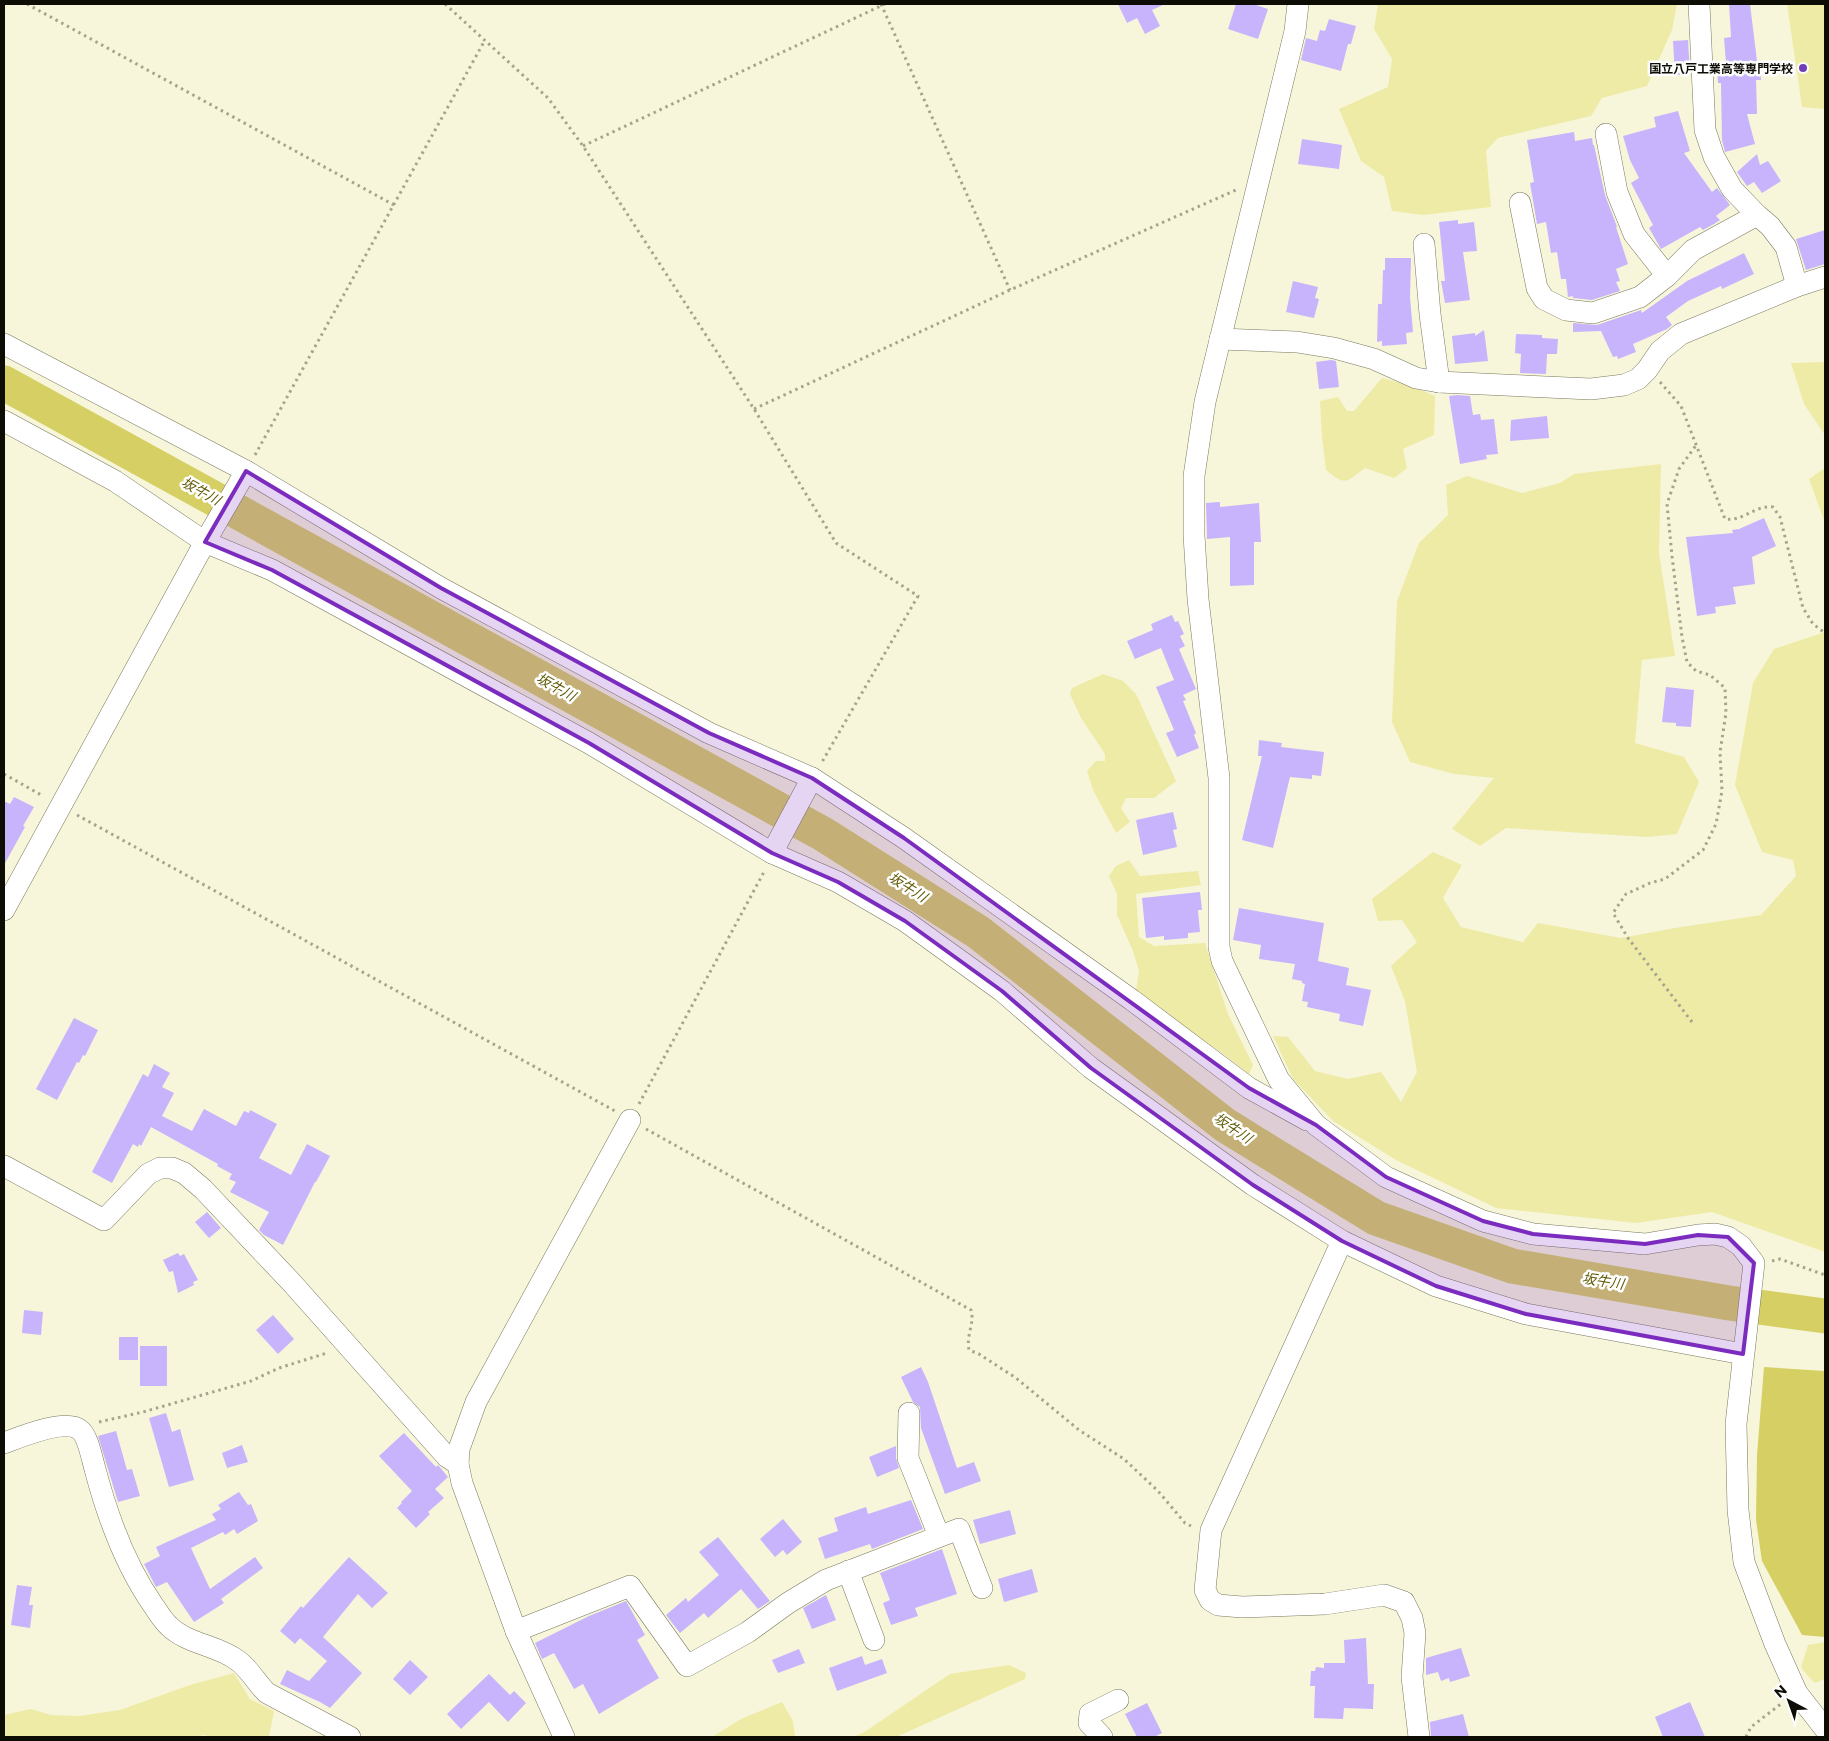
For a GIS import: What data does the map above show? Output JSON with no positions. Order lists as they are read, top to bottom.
{
  "water": ["坂牛川"],
  "places": ["国立八戸工業高等専門学校"],
  "north": "top left"
}
